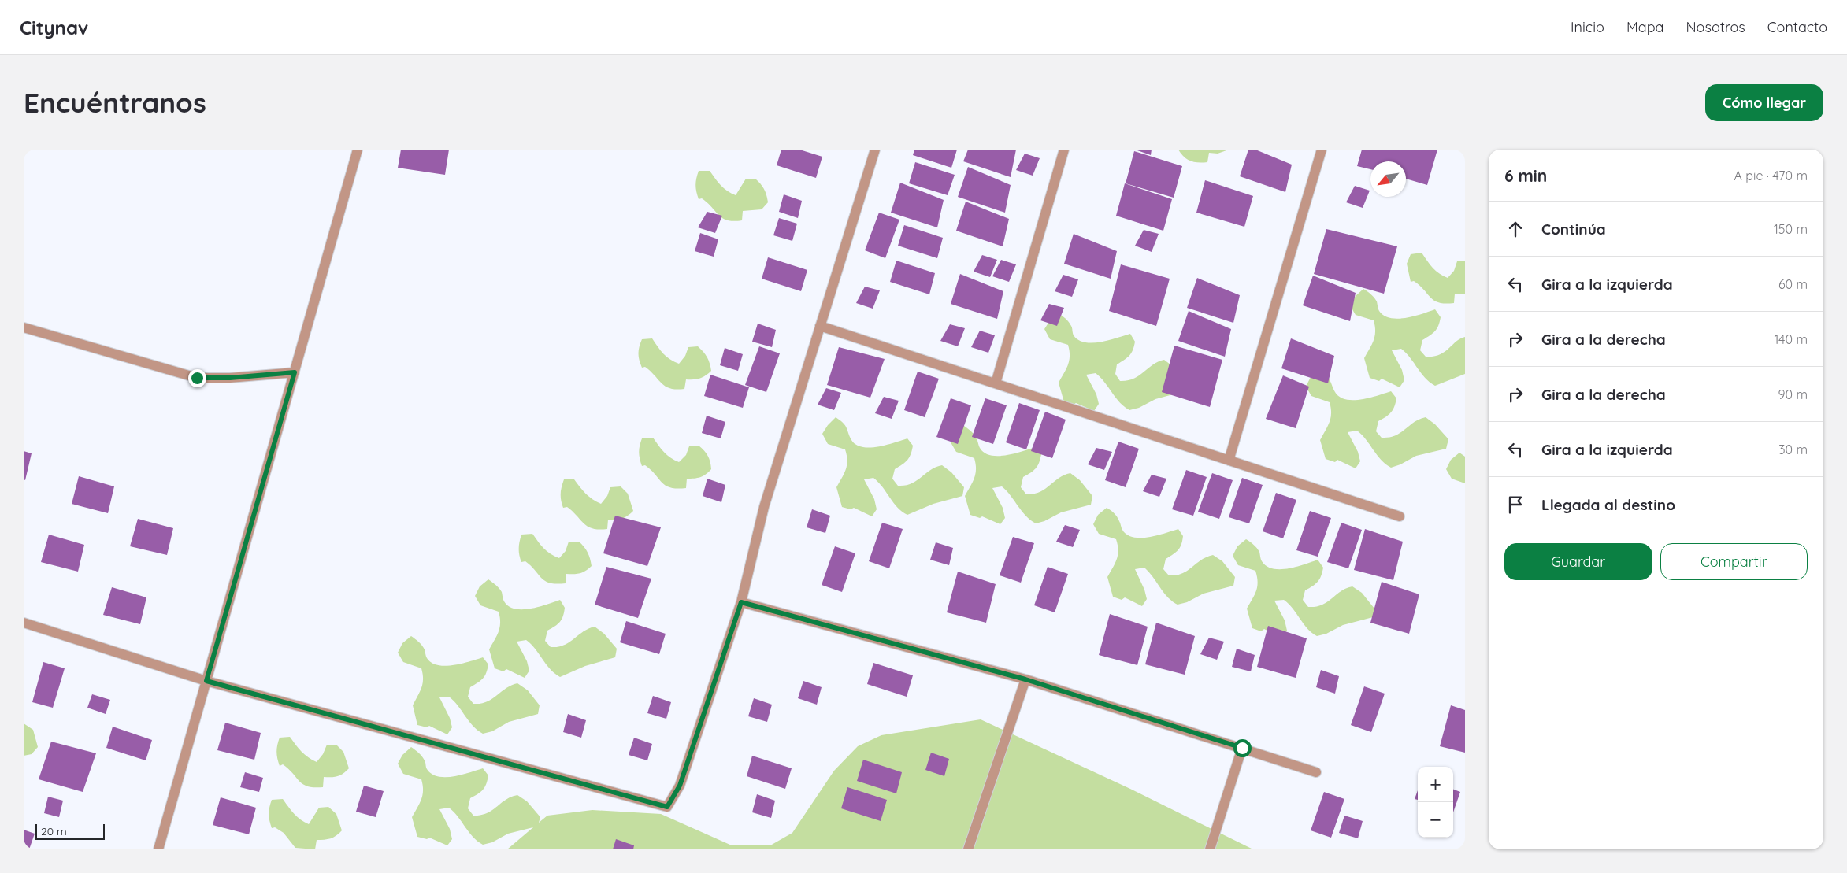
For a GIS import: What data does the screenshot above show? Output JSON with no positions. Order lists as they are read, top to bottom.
{
  "scale_bar": "20 m",
  "north": "bottom left",
  "page": {
    "header": "Citynav",
    "nav": [
      "Inicio",
      "Mapa",
      "Nosotros",
      "Contacto"
    ],
    "buttons": [
      "Cómo llegar",
      ["Guardar", "Compartir"]
    ],
    "title": "Encuéntranos",
    "heading": ["6 min", "A pie · 470 m"],
    "list": [
      ["Continúa", "150 m"],
      ["Gira a la izquierda", "60 m"],
      ["Gira a la derecha", "140 m"],
      ["Gira a la derecha", "90 m"],
      ["Gira a la izquierda", "30 m"],
      "Llegada al destino"
    ],
    "map_buttons": ["+", "−"],
    "scale": "20 m"
  }
}
